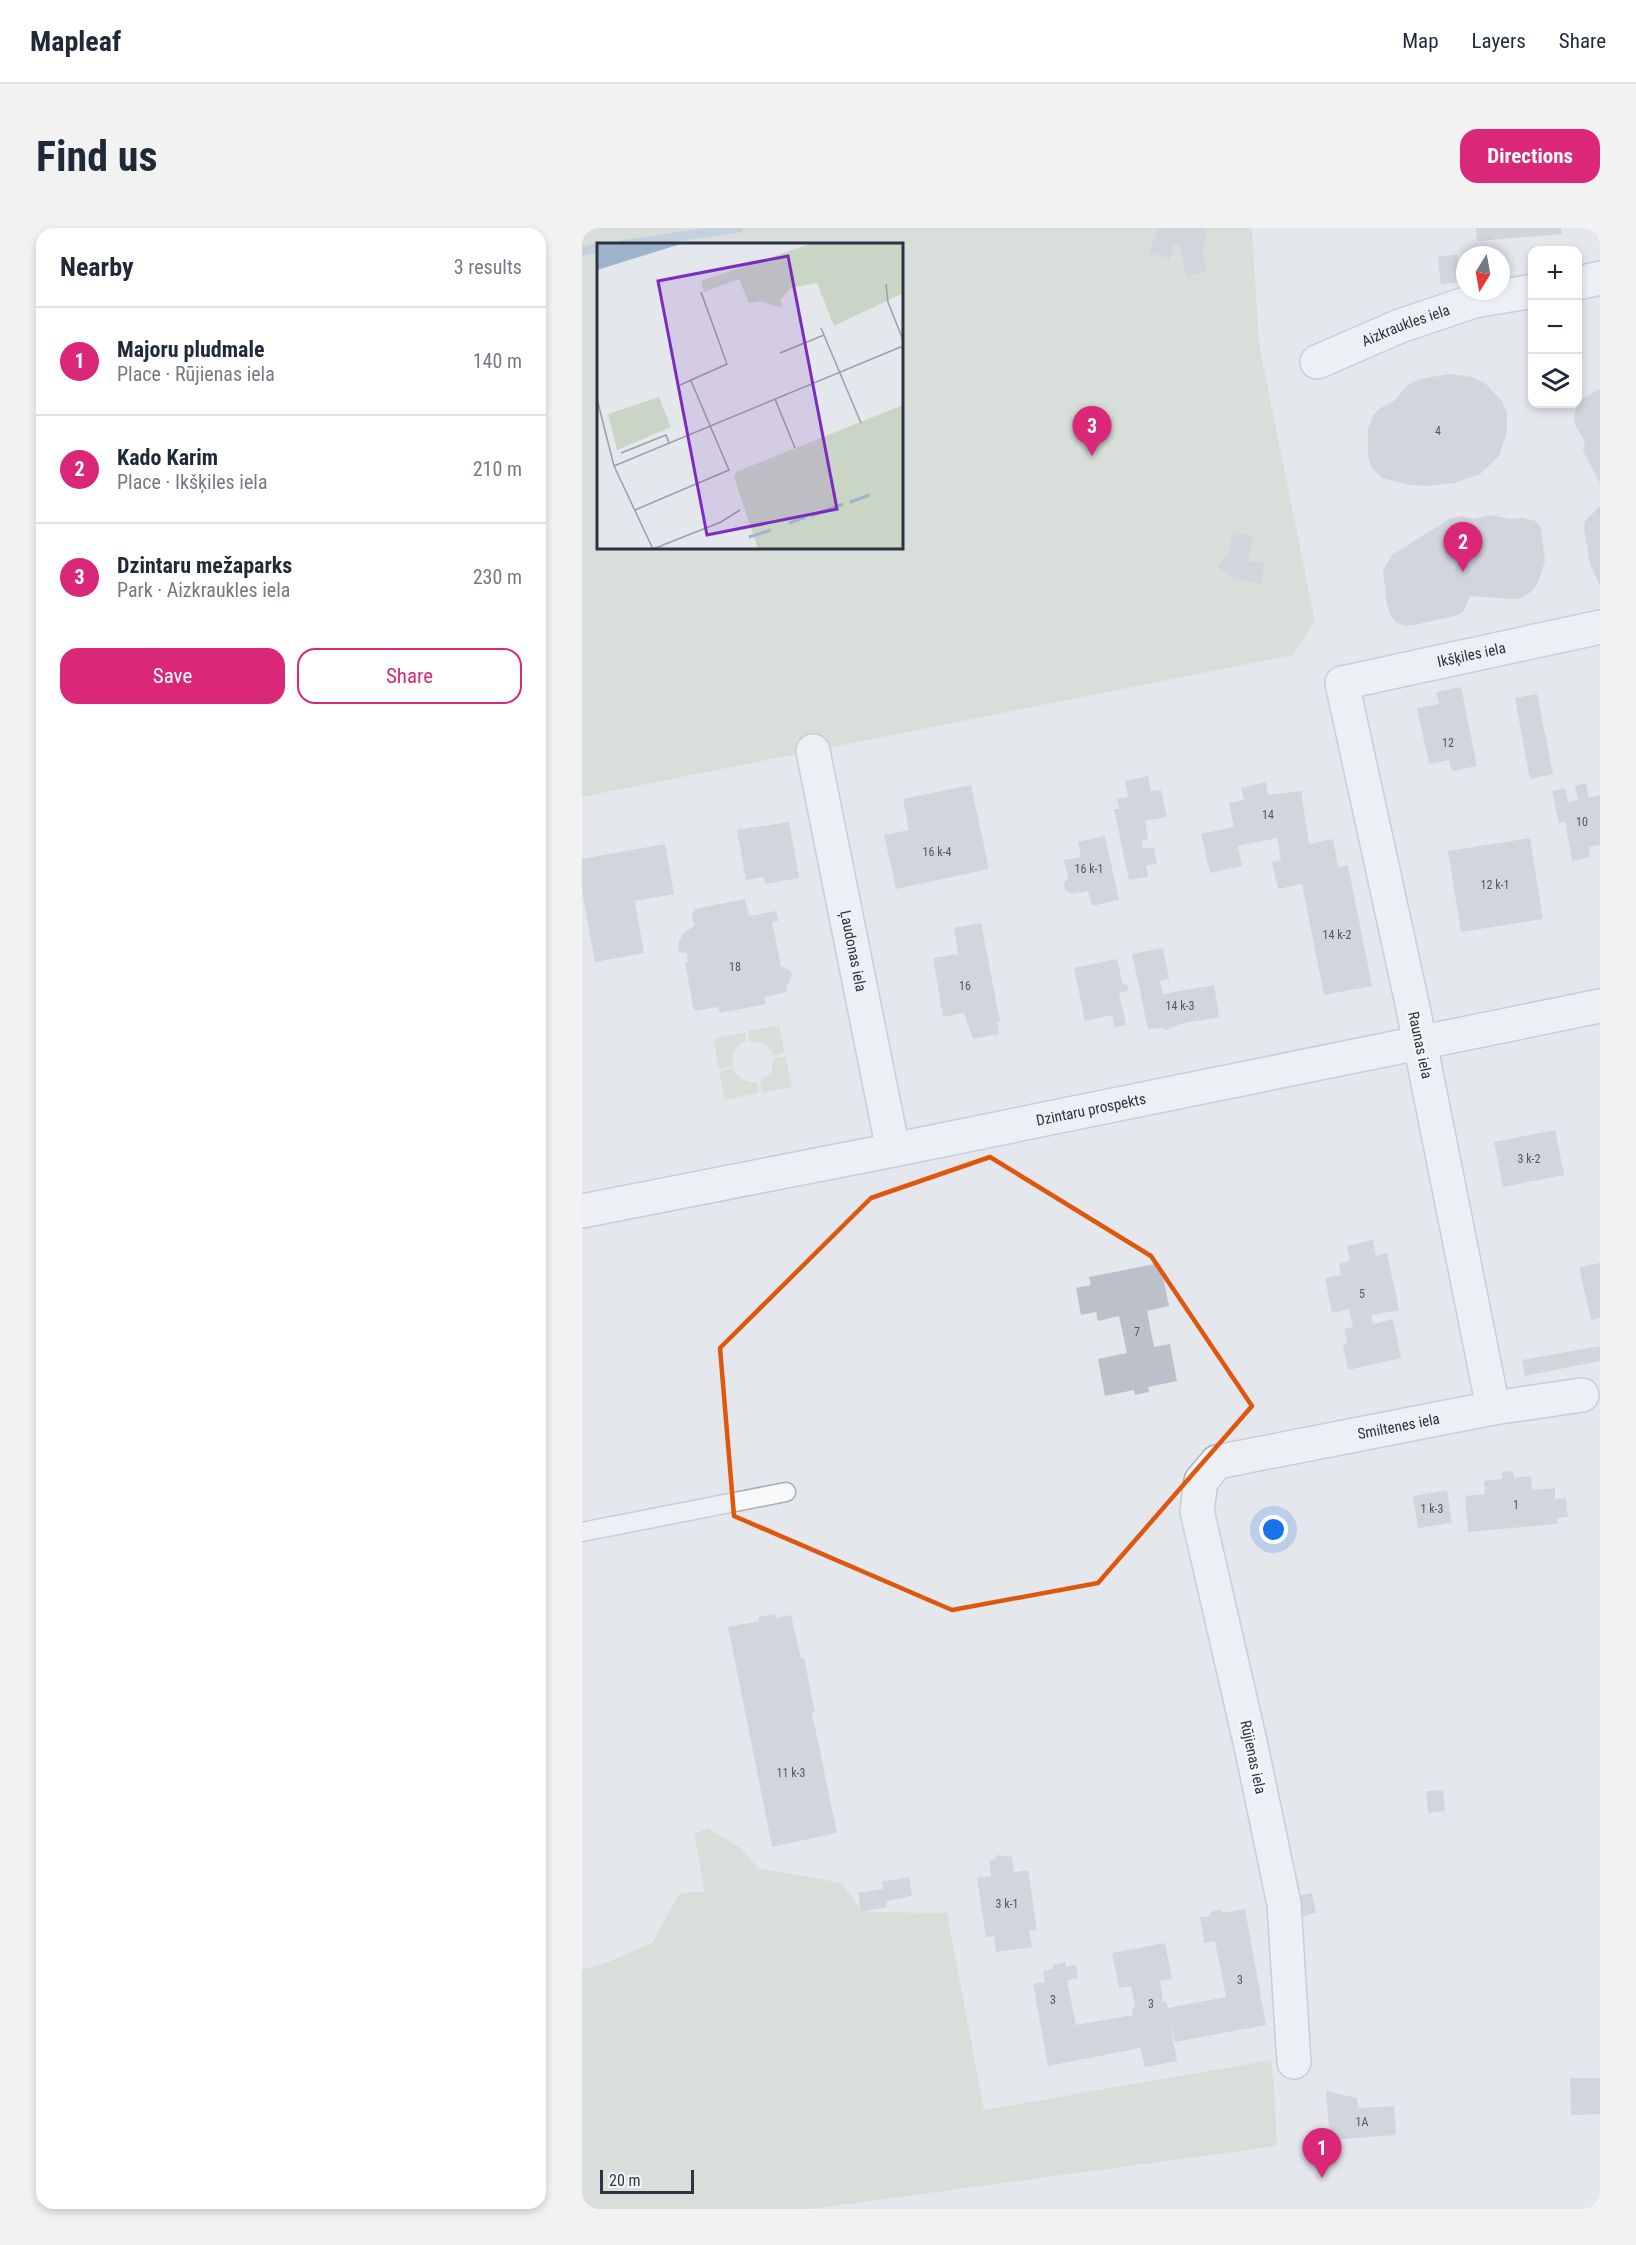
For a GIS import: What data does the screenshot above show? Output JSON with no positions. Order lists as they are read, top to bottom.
{
  "streets": {
    "street": [
      "Aizkraukles iela",
      "Ikšķiles iela",
      "Ļaudonas iela",
      "Raunas iela",
      "Dzintaru prospekts",
      "Smiltenes iela",
      "Rūjienas iela"
    ]
  },
  "crossings": [
    ["Ikšķiles iela", "Raunas iela"],
    ["Ļaudonas iela", "Dzintaru prospekts"],
    ["Raunas iela", "Dzintaru prospekts"],
    ["Raunas iela", "Smiltenes iela"],
    ["Smiltenes iela", "Rūjienas iela"]
  ],
  "house_numbers": [
    "4",
    "12",
    "14",
    "10",
    "16 k-4",
    "16 k-1",
    "12 k-1",
    "14 k-2",
    "18",
    "16",
    "14 k-3",
    "3 k-2",
    "5",
    "7",
    "1",
    "1 k-3",
    "11 k-3",
    "3 k-1",
    "3",
    "3",
    "3",
    "1A"
  ],
  "scale_bar": "20 m",
  "north": "bottom",
  "page": {
    "header": "Mapleaf",
    "nav": ["Map", "Layers", "Share"],
    "buttons": [
      "Directions",
      ["Save", "Share"]
    ],
    "title": "Find us",
    "heading": ["Nearby", "3 results"],
    "map_buttons": ["+", "−"],
    "list": [
      {
        "mark": "1",
        "name": "Majoru pludmale",
        "note": "Place · Rūjienas iela",
        "value": "140 m"
      },
      {
        "mark": "2",
        "name": "Kado Karim",
        "note": "Place · Ikšķiles iela",
        "value": "210 m"
      },
      {
        "mark": "3",
        "name": "Dzintaru mežaparks",
        "note": "Park · Aizkraukles iela",
        "value": "230 m"
      }
    ],
    "pins": ["3", "2", "1"],
    "scale": "20 m"
  }
}
